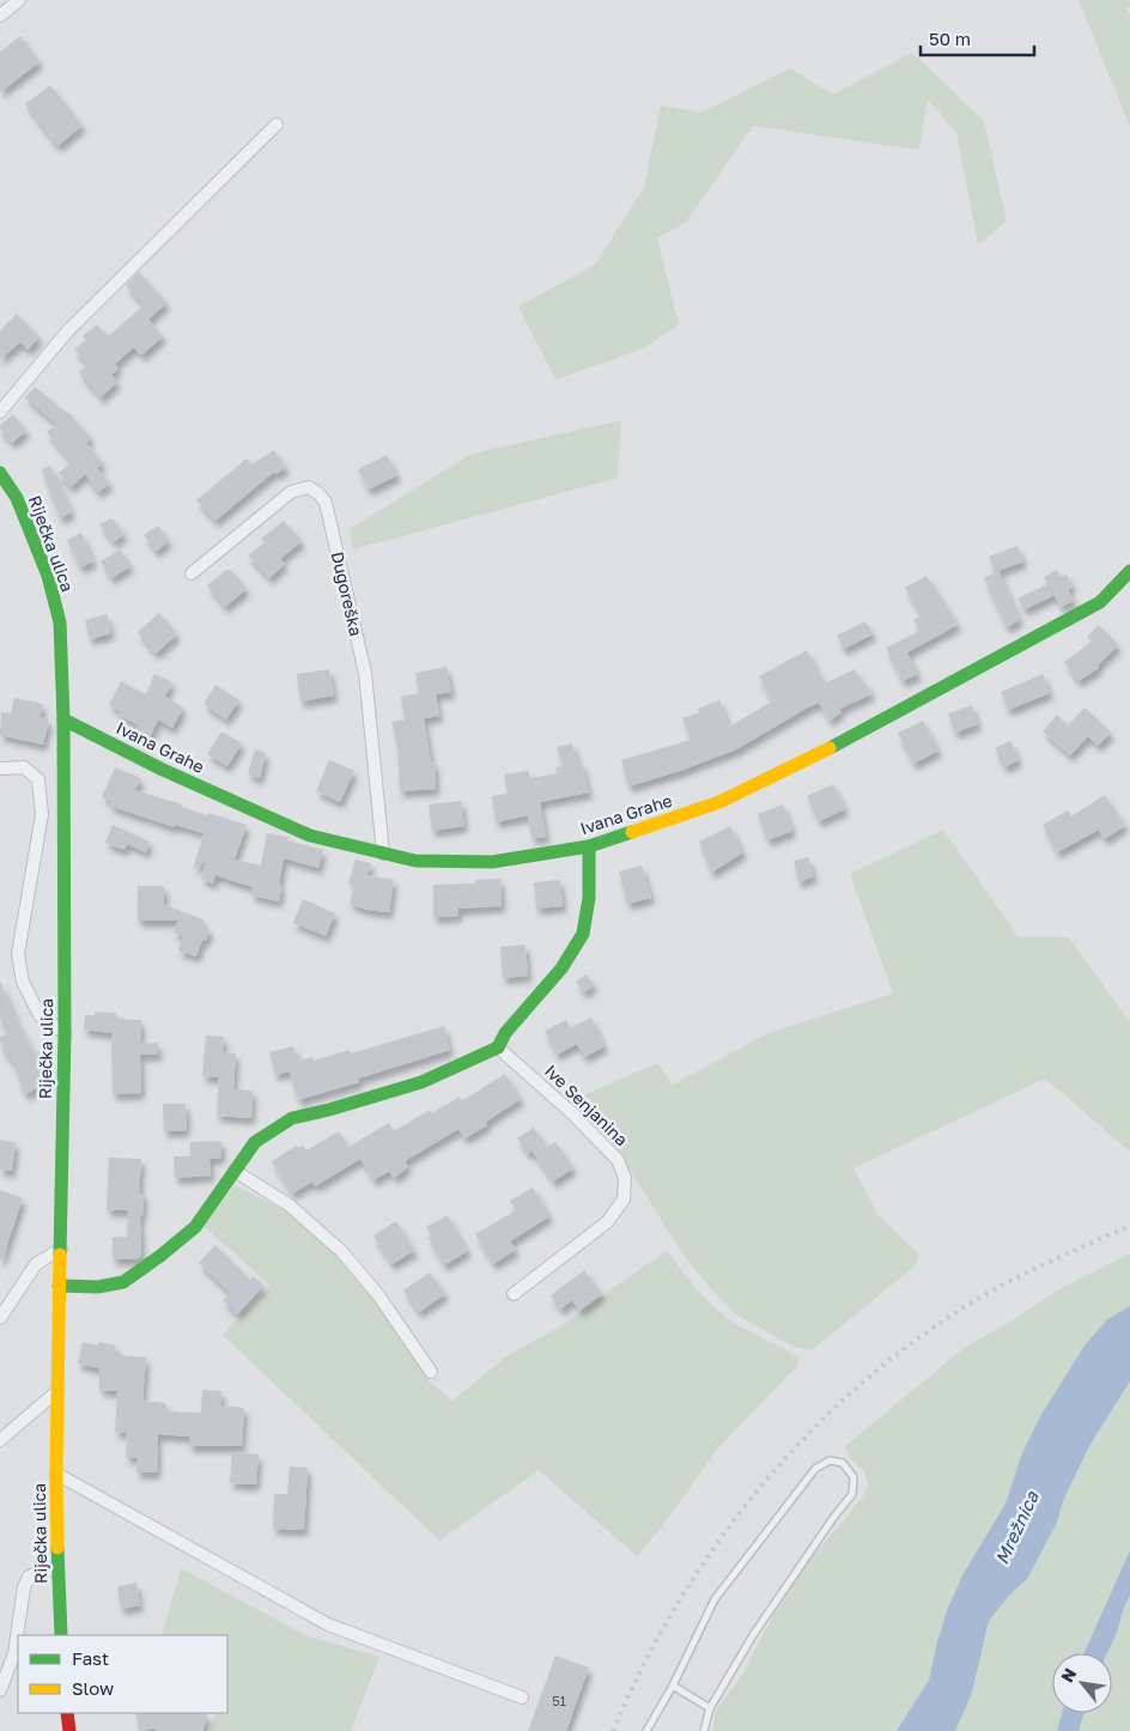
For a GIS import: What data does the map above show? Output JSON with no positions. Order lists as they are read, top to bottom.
{
  "streets": {
    "street": [
      "Riječka ulica",
      "Dugoreška",
      "Ivana Grahe",
      "Ive Senjanina"
    ]
  },
  "crossings": [
    ["Riječka ulica", "Ivana Grahe"],
    ["Dugoreška", "Ivana Grahe"]
  ],
  "water": ["Mrežnica"],
  "house_numbers": ["51"],
  "legend": ["Fast", "Slow"],
  "scale_bar": "50 m",
  "north": "top left"
}
